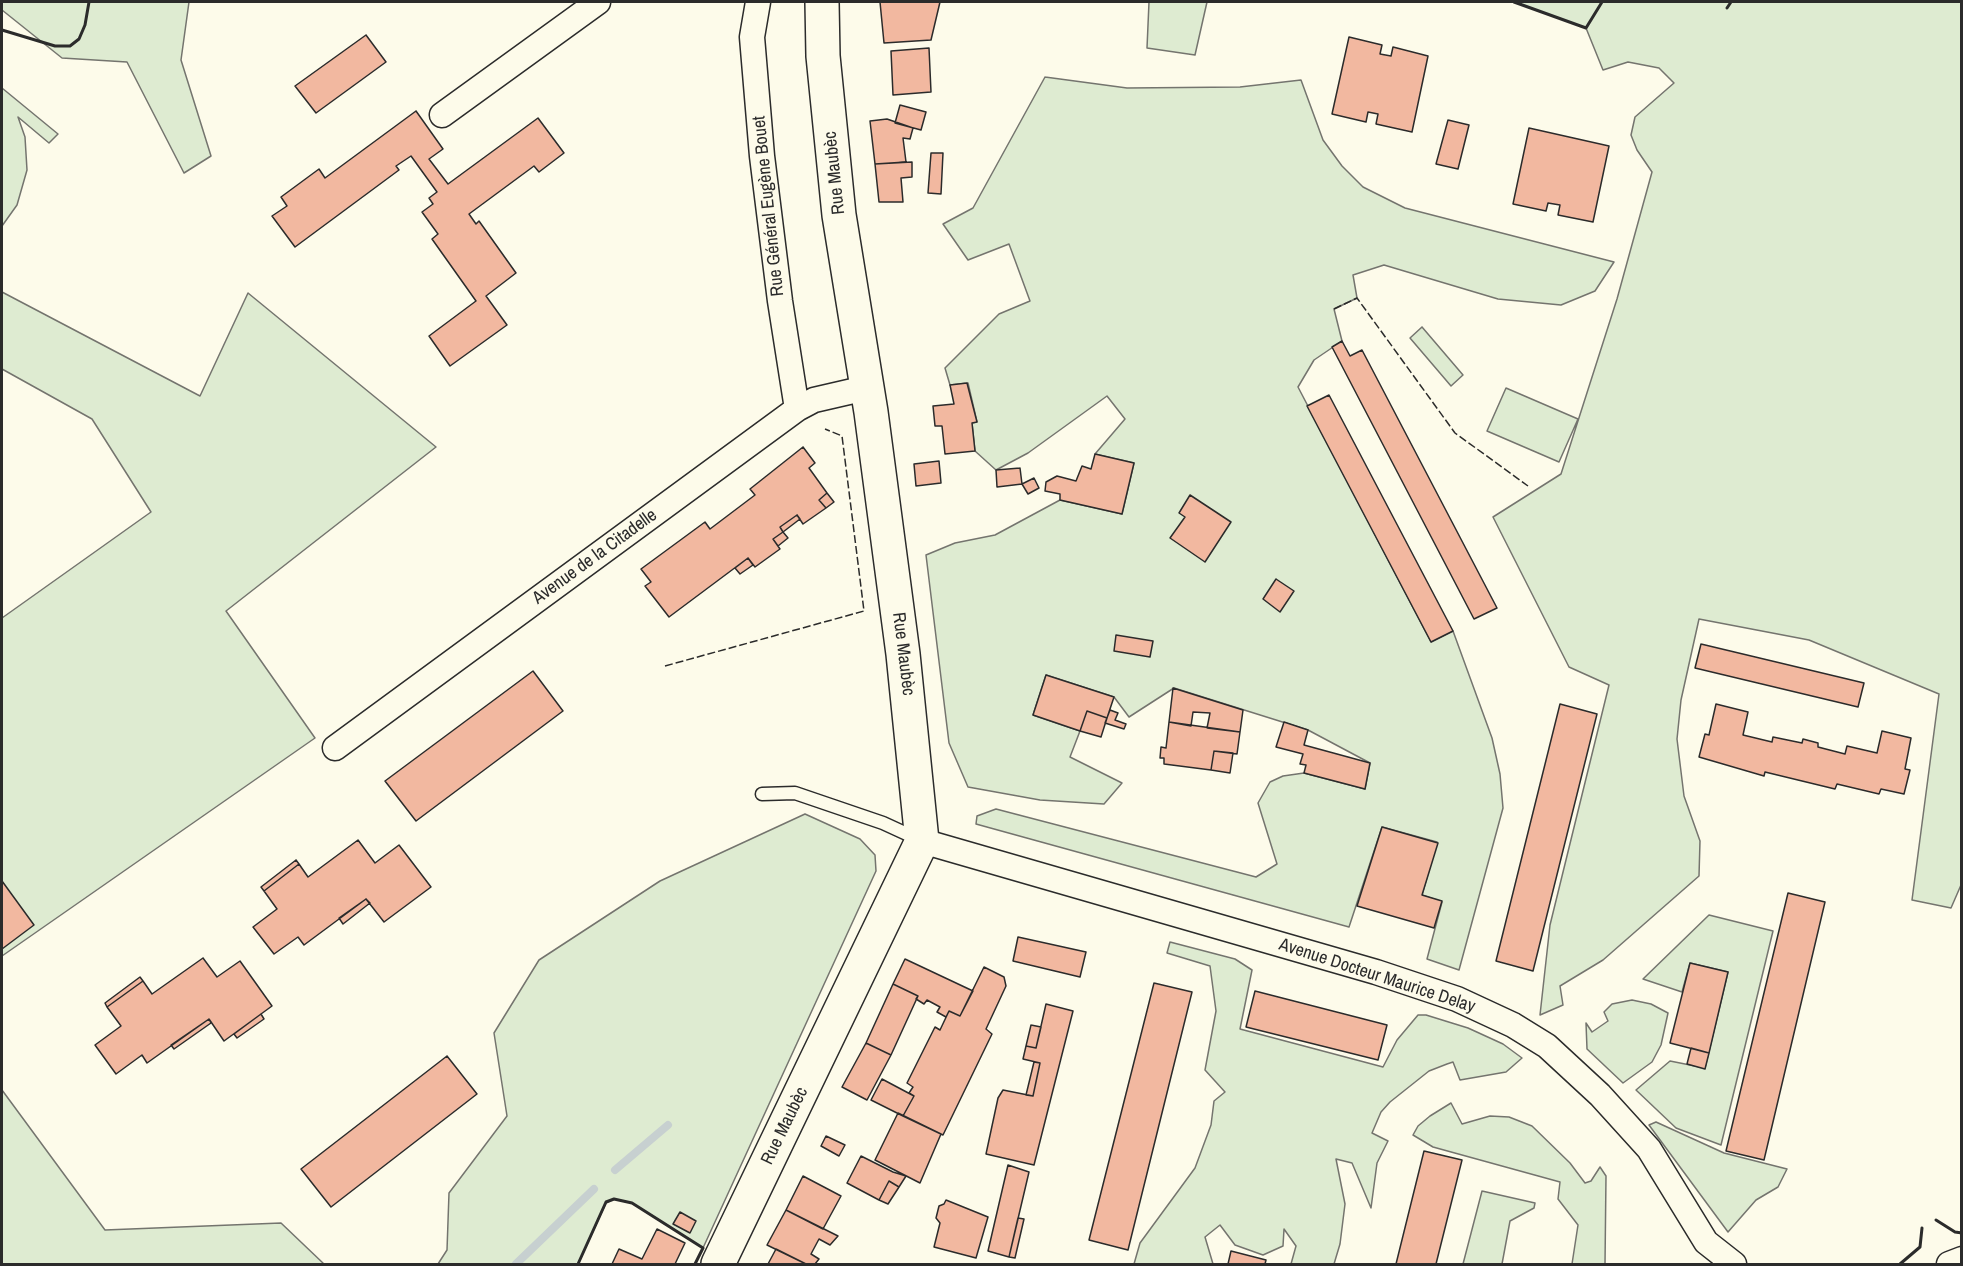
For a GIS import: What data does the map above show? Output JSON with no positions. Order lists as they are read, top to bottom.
{
  "streets": {
    "main road": ["Rue Maubèc"],
    "street": ["Rue Général Eugène Bouet", "Avenue de la Citadelle", "Avenue Docteur Maurice Delay"]
  },
  "crossings": [
    ["Rue Maubèc", "Avenue de la Citadelle"],
    ["Rue Maubèc", "Avenue Docteur Maurice Delay"],
    ["Rue Général Eugène Bouet", "Avenue de la Citadelle"]
  ]
}
